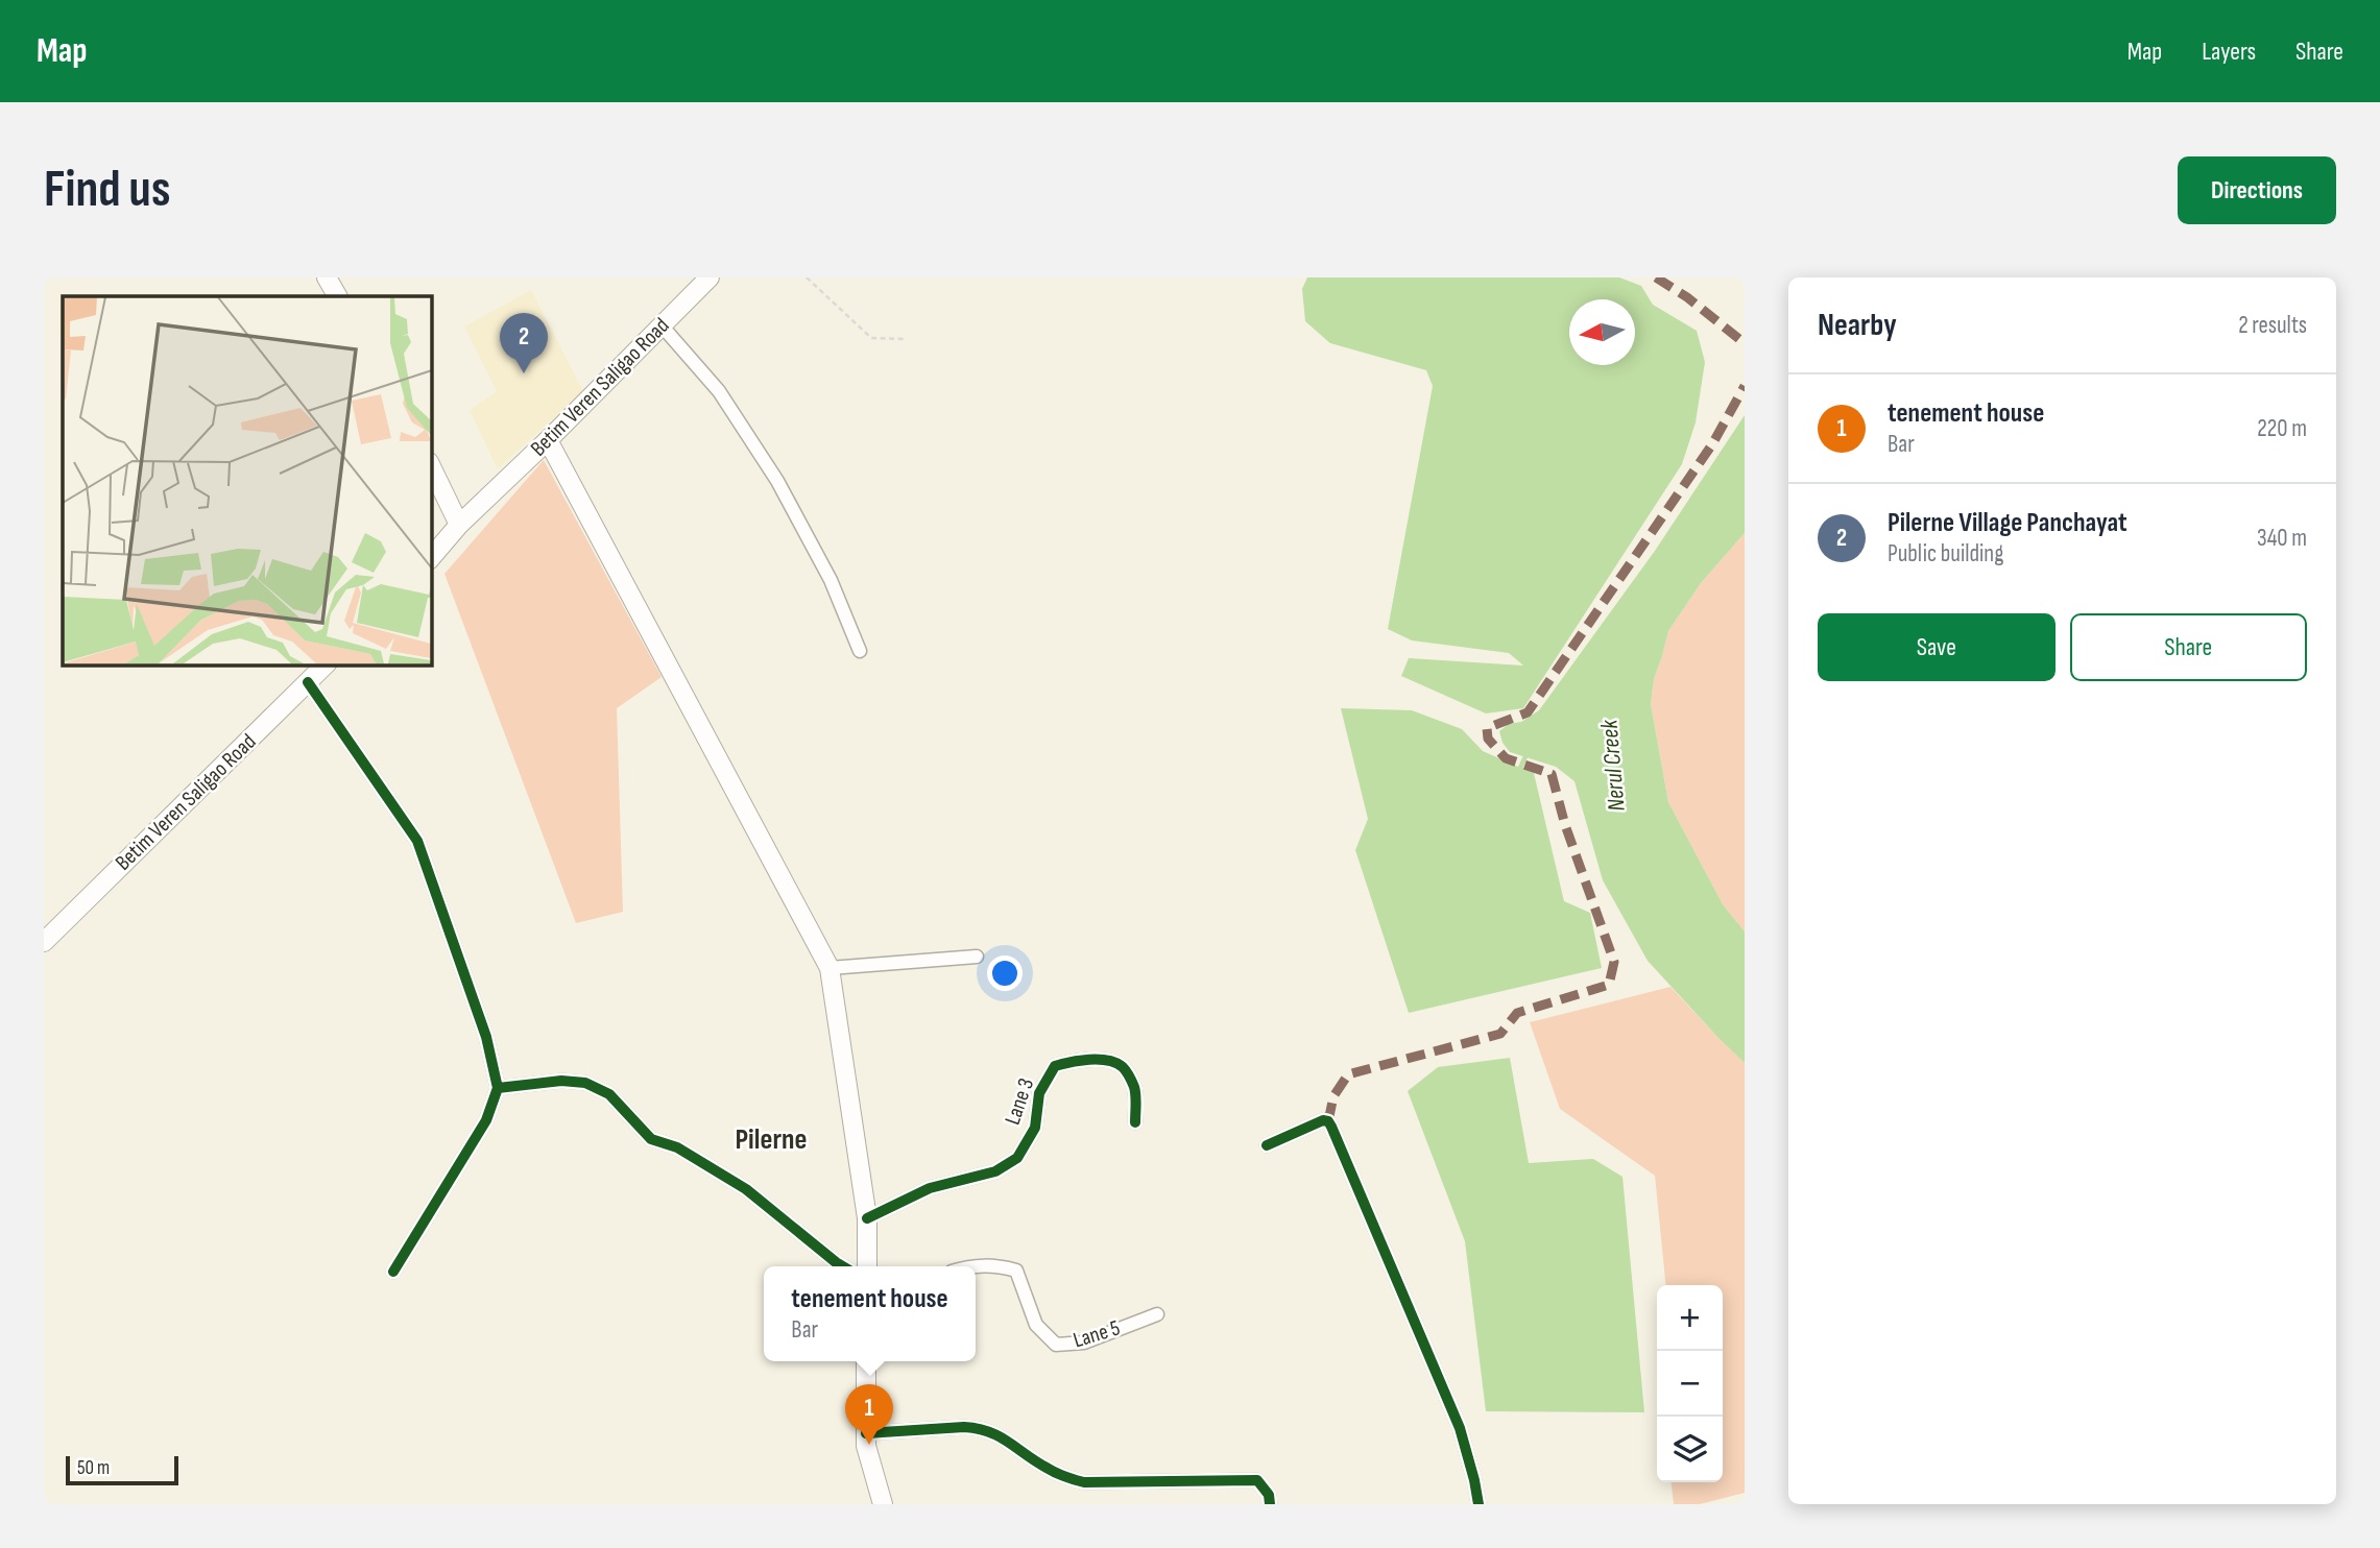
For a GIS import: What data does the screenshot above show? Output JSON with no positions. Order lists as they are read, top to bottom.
{
  "streets": {
    "main road": ["Betim Veren Saligao Road"],
    "street": ["Lane 3", "Lane 5"]
  },
  "districts": ["Pilerne"],
  "water": ["Nerul Creek"],
  "scale_bar": "50 m",
  "north": "left",
  "page": {
    "header": "Map",
    "nav": ["Map", "Layers", "Share"],
    "buttons": [
      "Directions",
      ["Save", "Share"]
    ],
    "title": "Find us",
    "heading": ["Nearby", "2 results"],
    "pins": ["2", "1"],
    "list": [
      {
        "mark": "1",
        "name": "tenement house",
        "note": "Bar",
        "value": "220 m"
      },
      {
        "mark": "2",
        "name": "Pilerne Village Panchayat",
        "note": "Public building",
        "value": "340 m"
      }
    ],
    "popup": ["tenement house", "Bar"],
    "map_buttons": ["+", "−"],
    "scale": "50 m"
  }
}
